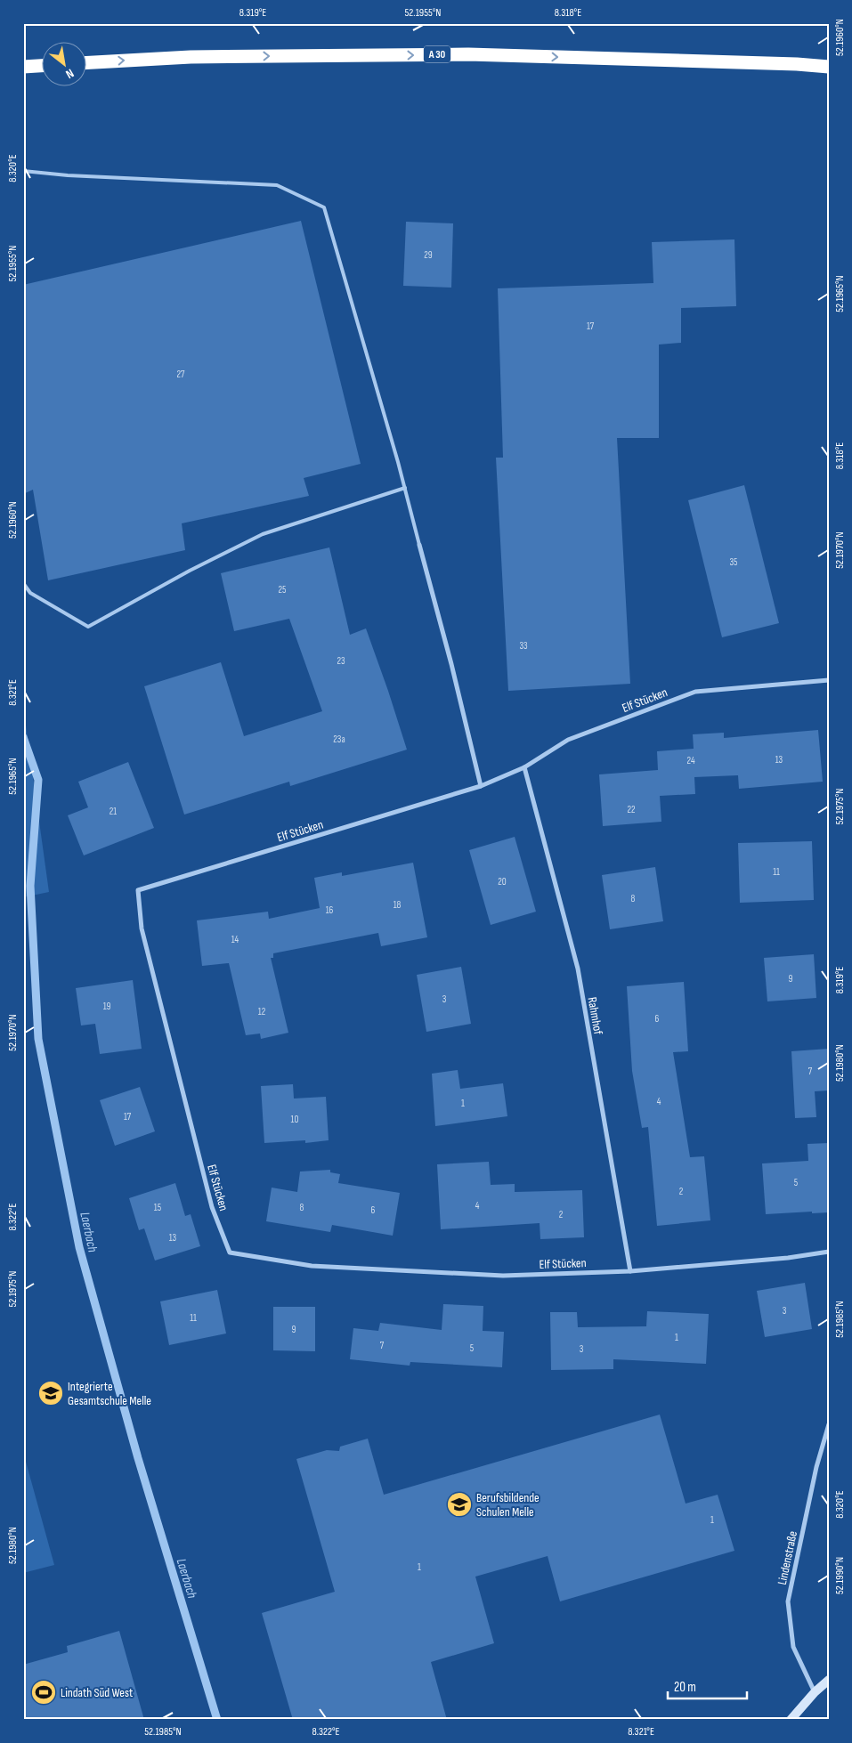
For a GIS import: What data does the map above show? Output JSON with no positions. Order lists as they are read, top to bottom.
{
  "streets": {
    "highway": ["A 30"],
    "street": ["Elf Stücken", "Rahmhof", "Lindenstraße"]
  },
  "crossings": [
    ["Elf Stücken", "Rahmhof"]
  ],
  "water": ["Laerbach"],
  "places": {
    "school or university": ["Integrierte Gesamtschule Melle", "Berufsbildende Schulen Melle"],
    "sports": ["Lindath Süd West"]
  },
  "house_numbers": [
    "29",
    "17",
    "27",
    "35",
    "25",
    "33",
    "23",
    "23a",
    "13",
    "24",
    "22",
    "21",
    "11",
    "20",
    "8",
    "18",
    "16",
    "14",
    "9",
    "3",
    "19",
    "12",
    "6",
    "7",
    "4",
    "1",
    "17",
    "10",
    "5",
    "2",
    "4",
    "15",
    "8",
    "6",
    "2",
    "13",
    "3",
    "11",
    "9",
    "1",
    "7",
    "5",
    "3",
    "1",
    "1"
  ],
  "scale_bar": "20 m",
  "north": "bottom right",
  "coordinates": [
    "8.319°E",
    "52.1955°N",
    "8.318°E",
    "52.1960°N",
    "8.320°E",
    "52.1965°N",
    "52.1970°N",
    "8.321°E",
    "52.1975°N",
    "52.1980°N",
    "8.322°E",
    "52.1985°N",
    "52.1990°N"
  ]
}
